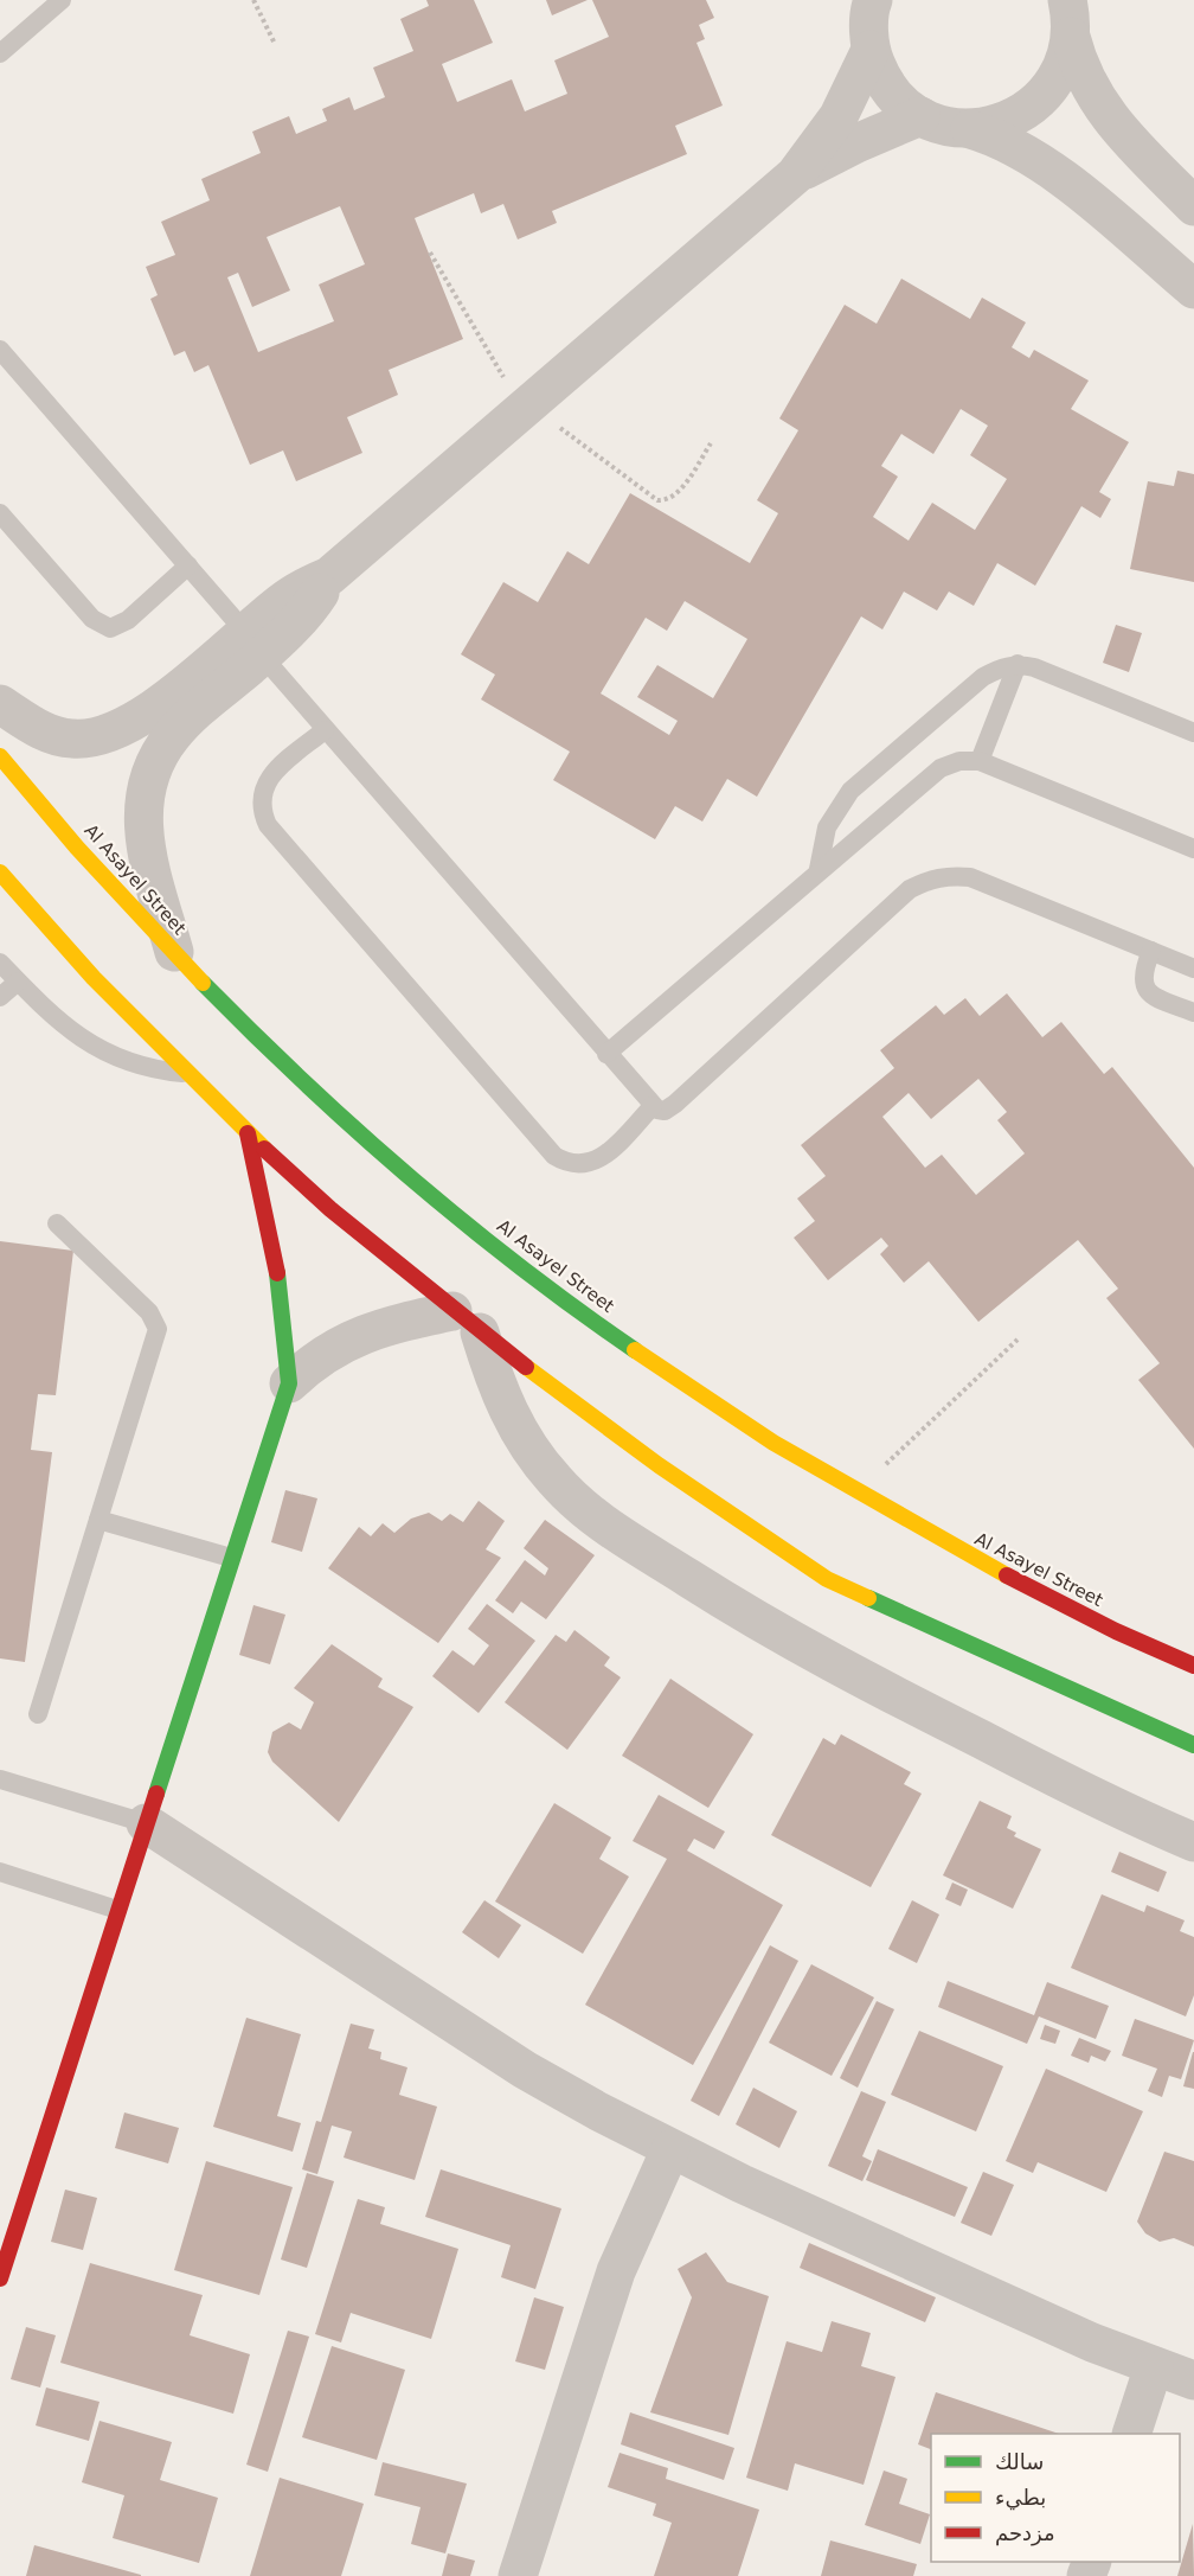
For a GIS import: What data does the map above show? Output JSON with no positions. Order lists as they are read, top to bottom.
{
  "streets": {
    "main road": ["Al Asayel Street"]
  },
  "legend": ["سالك", "بطيء", "مزدحم"]
}
